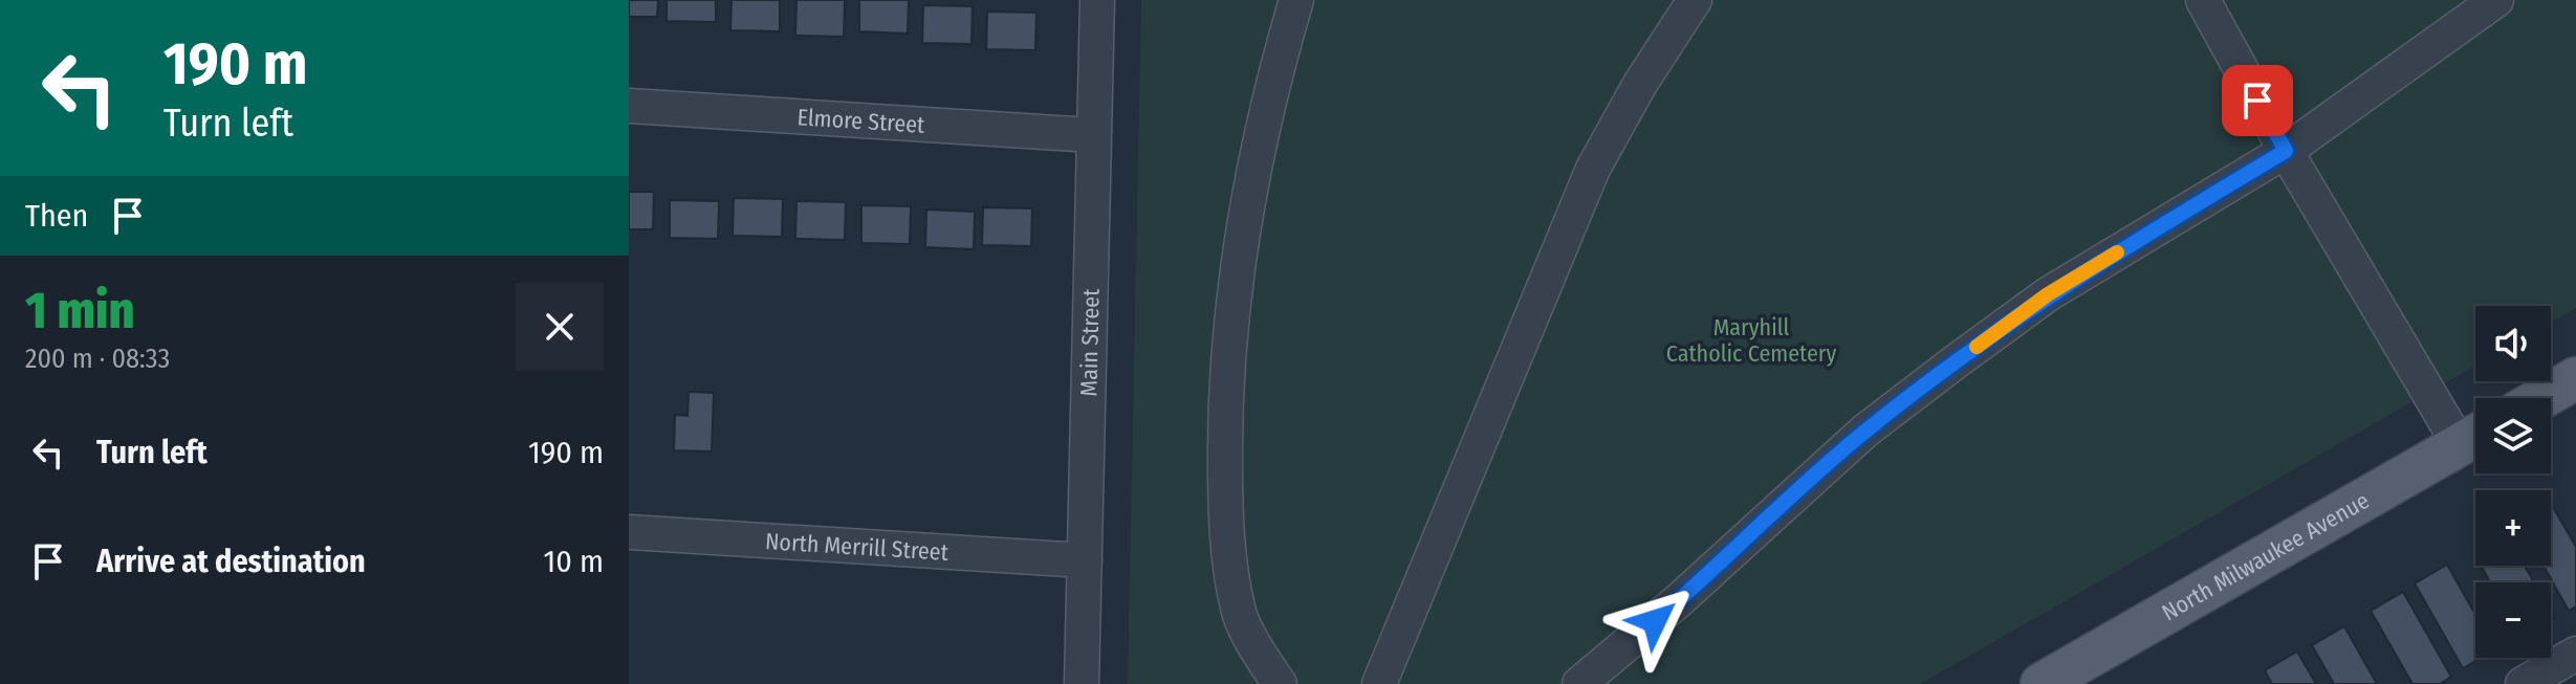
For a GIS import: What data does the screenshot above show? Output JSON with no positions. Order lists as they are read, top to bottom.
{
  "streets": {
    "main road": ["North Milwaukee Avenue"],
    "street": ["Elmore Street", "Main Street", "North Merrill Street"]
  },
  "crossings": [
    ["Elmore Street", "Main Street"],
    ["Main Street", "North Merrill Street"]
  ],
  "parks": ["Maryhill Catholic Cemetery"],
  "page": {
    "turn": ["190 m", "Turn left"],
    "then": "Then",
    "heading": ["1 min", "200 m · 08:33"],
    "map_buttons": ["+", "−"],
    "list": [
      {
        "name": "Turn left",
        "value": "190 m"
      },
      {
        "name": "Arrive at destination",
        "value": "10 m"
      }
    ]
  }
}
